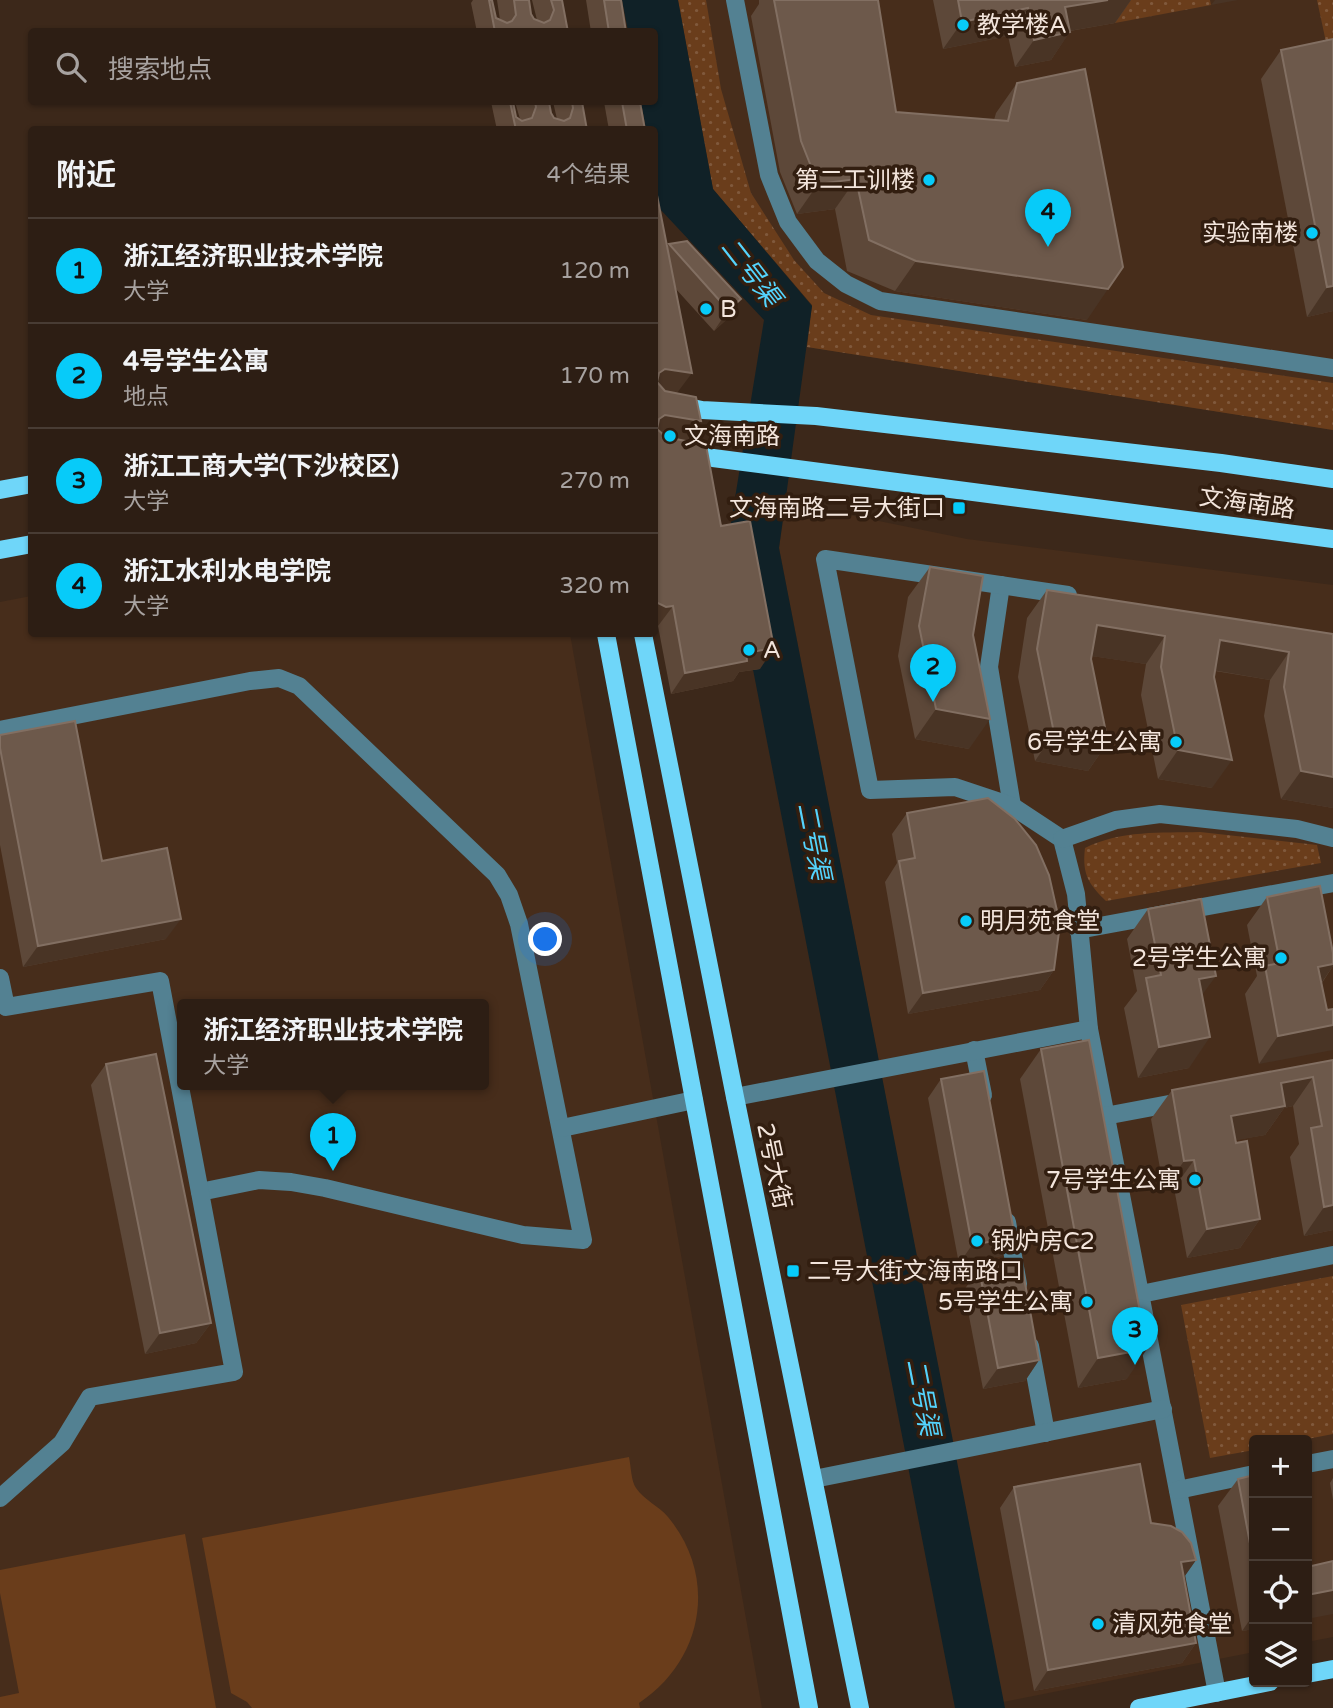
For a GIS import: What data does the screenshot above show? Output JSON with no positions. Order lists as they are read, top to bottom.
{
  "streets": {
    "main road": ["文海南路", "2号大街"]
  },
  "water": ["二号渠"],
  "places": {
    "other": [
      "教学楼A",
      "第二工训楼",
      "实验南楼",
      "B",
      "文海南路",
      "A",
      "6号学生公寓",
      "明月苑食堂",
      "2号学生公寓",
      "7号学生公寓",
      "锅炉房C2",
      "5号学生公寓",
      "清风苑食堂"
    ],
    "transit": ["文海南路二号大街口", "二号大街文海南路口"]
  },
  "page": {
    "search": "搜索地点",
    "heading": ["附近", "4个结果"],
    "pins": [
      "4",
      "2",
      "1",
      "3"
    ],
    "list": [
      {
        "mark": "1",
        "name": "浙江经济职业技术学院",
        "note": "大学",
        "value": "120 m"
      },
      {
        "mark": "2",
        "name": "4号学生公寓",
        "note": "地点",
        "value": "170 m"
      },
      {
        "mark": "3",
        "name": "浙江工商大学(下沙校区)",
        "note": "大学",
        "value": "270 m"
      },
      {
        "mark": "4",
        "name": "浙江水利水电学院",
        "note": "大学",
        "value": "320 m"
      }
    ],
    "popup": ["浙江经济职业技术学院", "大学"],
    "map_buttons": ["+", "−"]
  }
}
